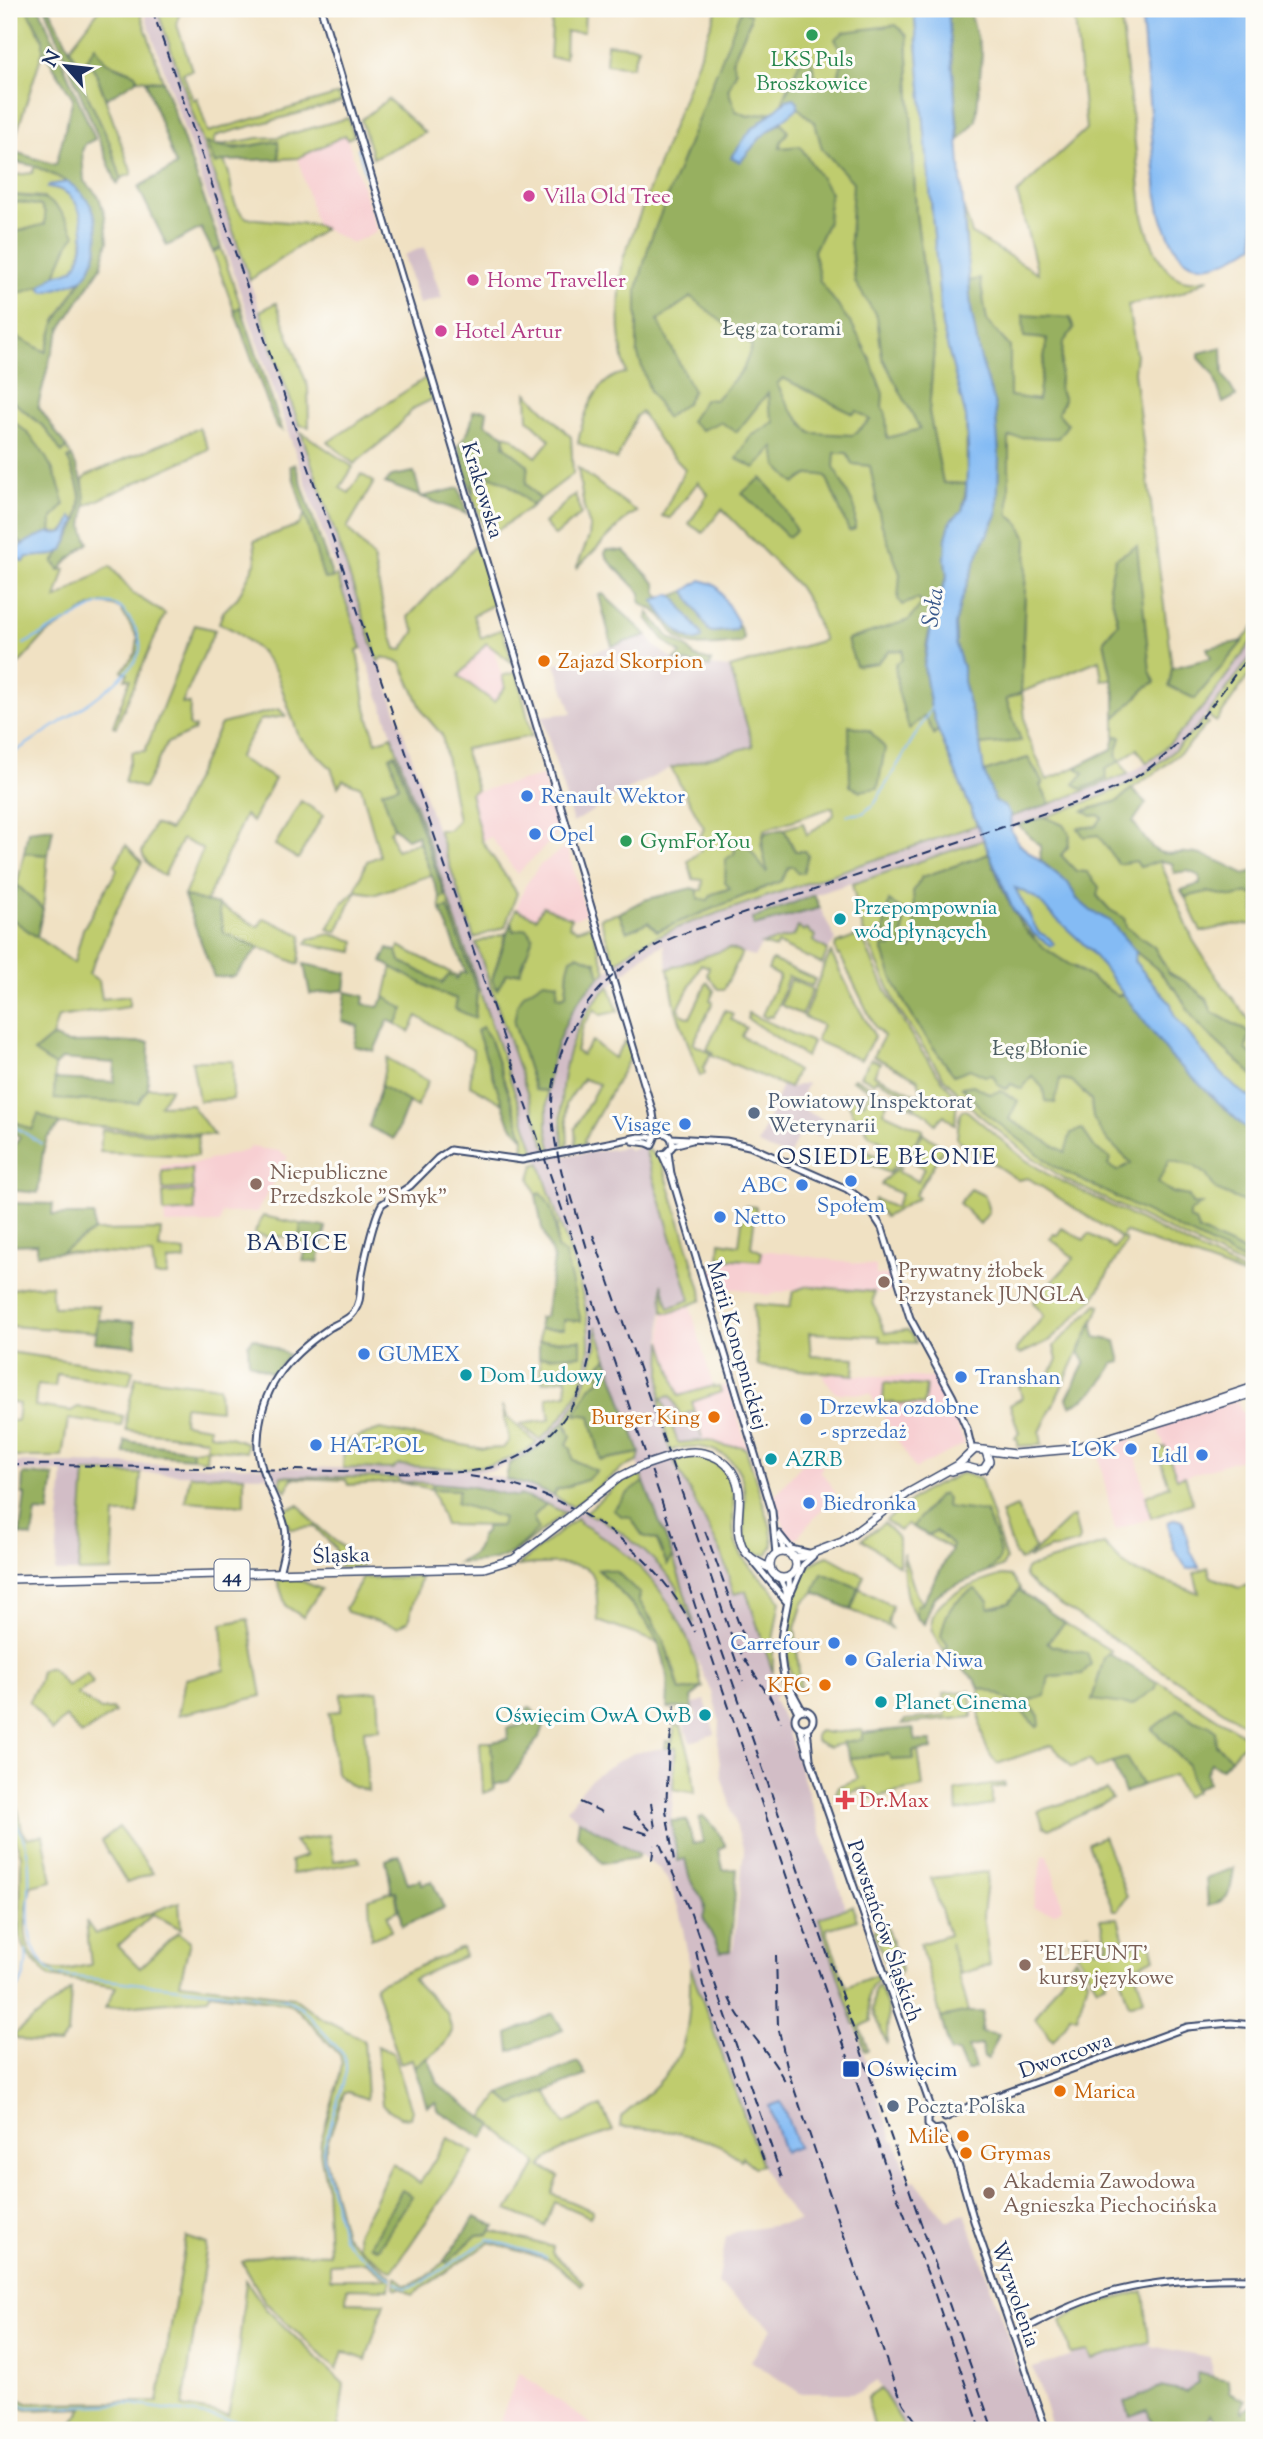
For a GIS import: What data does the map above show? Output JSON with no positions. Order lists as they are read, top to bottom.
{
  "streets": {
    "main road": ["Śląska", "44"],
    "street": [
      "Krakowska",
      "Marii Konopnickiej",
      "Powstańców Śląskich",
      "Dworcowa",
      "Wyzwolenia"
    ]
  },
  "crossings": [
    ["Powstańców Śląskich", "Dworcowa"],
    ["Powstańców Śląskich", "Wyzwolenia"],
    ["Dworcowa", "Wyzwolenia"]
  ],
  "districts": ["OSIEDLE BŁONIE", "BABICE"],
  "water": ["Soła"],
  "parks": ["Łęg za torami", "Łęg Błonie"],
  "places": {
    "other": [
      "LKS Puls Broszkowice",
      "Villa Old Tree",
      "Home Traveller",
      "Hotel Artur",
      "Zajazd Skorpion",
      "Renault Wektor",
      "Opel",
      "GymForYou",
      "Przepompownia wód płynących",
      "Powiatowy Inspektorat Weterynarii",
      "Visage",
      "Społem",
      "Niepubliczne Przedszkole \"Smyk\"",
      "ABC",
      "Netto",
      "Prywatny żłobek Przystanek JUNGLA",
      "GUMEX",
      "Dom Ludowy",
      "Transhan",
      "Burger King",
      "Drzewka ozdobne - sprzedaż",
      "HAT-POL",
      "LOK",
      "Lidl",
      "AZRB",
      "Biedronka",
      "Carrefour",
      "Galeria Niwa",
      "KFC",
      "Planet Cinema",
      "Oświęcim OwA OwB",
      "'ELEFUNT' kursy językowe",
      "Marica",
      "Poczta Polska",
      "Mile",
      "Grymas",
      "Akademia Zawodowa Agnieszka Piechocińska"
    ],
    "health": ["Dr.Max"],
    "transit": ["Oświęcim"]
  },
  "north": "top left"
}
